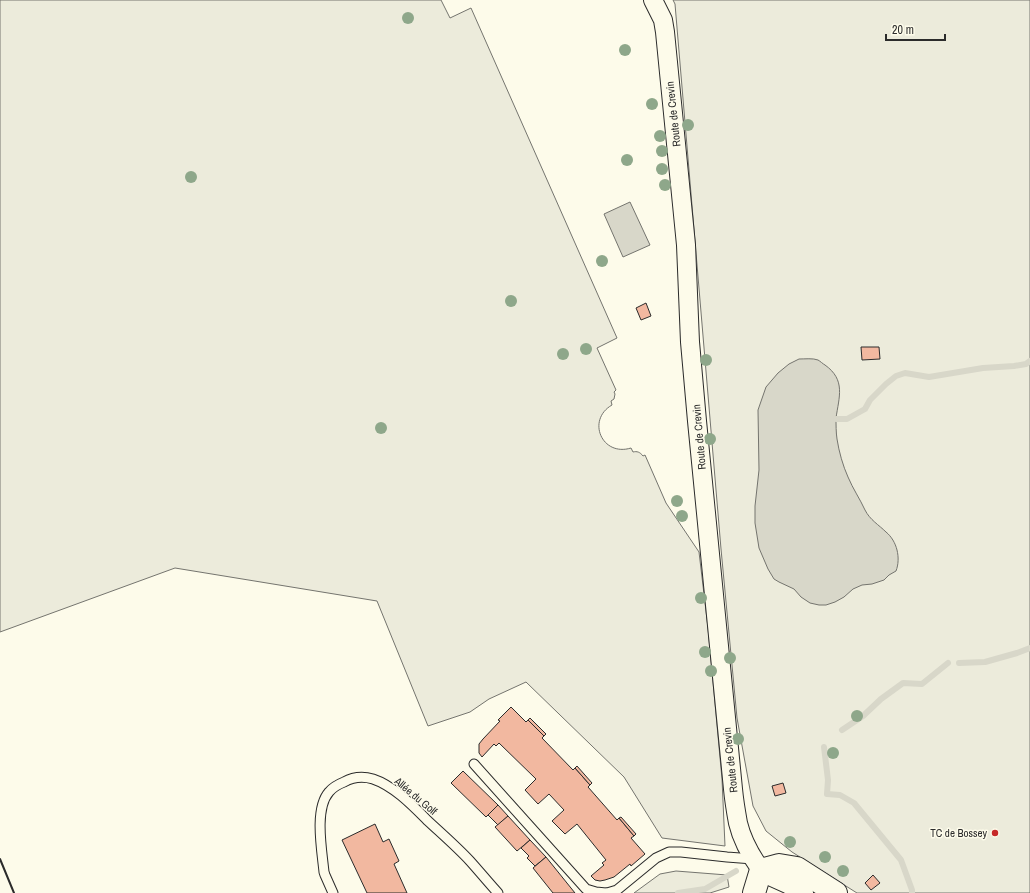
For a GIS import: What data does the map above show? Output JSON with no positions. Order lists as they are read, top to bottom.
{
  "streets": {
    "street": ["Route de Crevin"],
    "lane": ["Allée du Golf"]
  },
  "places": ["TC de Bossey"],
  "scale_bar": "20 m"
}
